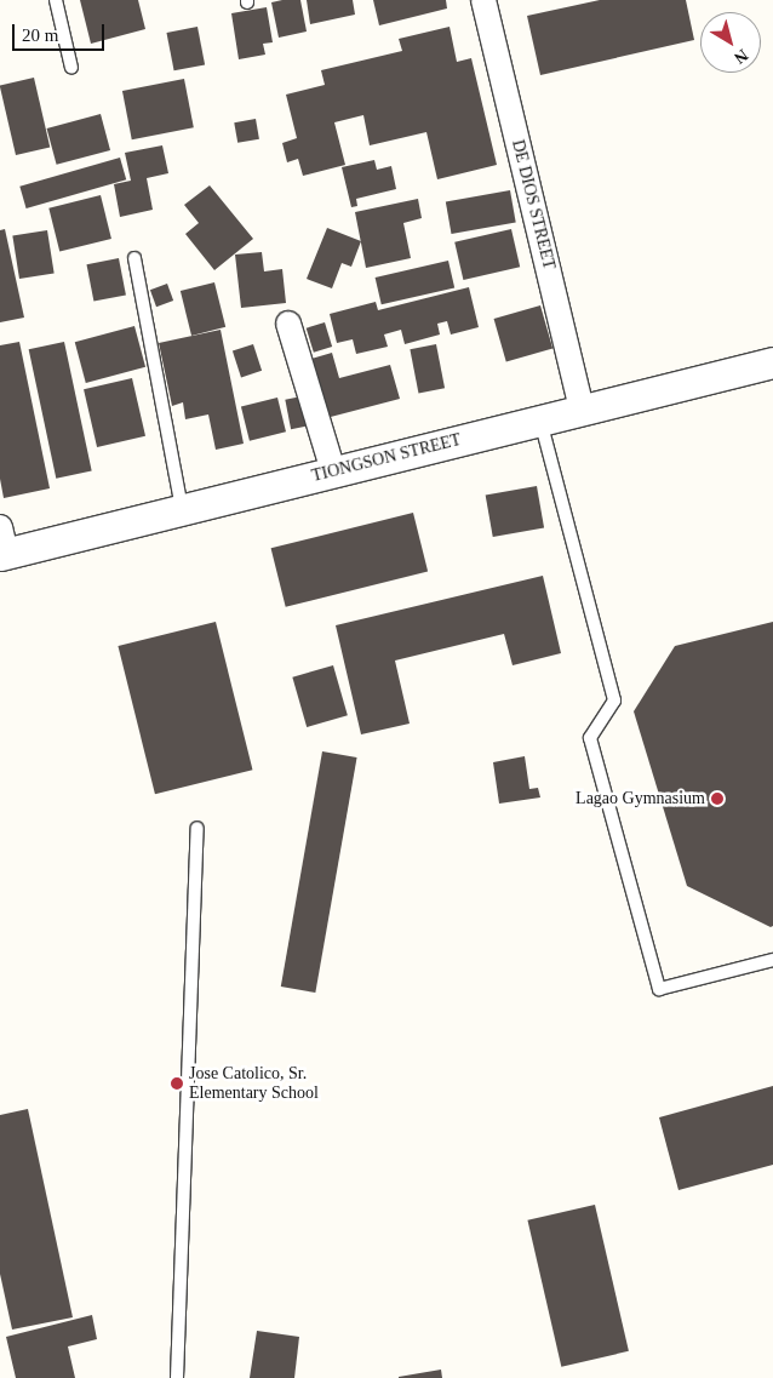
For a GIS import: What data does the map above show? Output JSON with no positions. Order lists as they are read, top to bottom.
{
  "streets": {
    "street": ["DE DIOS STREET", "TIONGSON STREET"]
  },
  "crossings": [
    ["DE DIOS STREET", "TIONGSON STREET"]
  ],
  "places": ["Lagao Gymnasium", "Jose Catolico, Sr. Elementary School"],
  "scale_bar": "20 m",
  "north": "bottom right"
}
